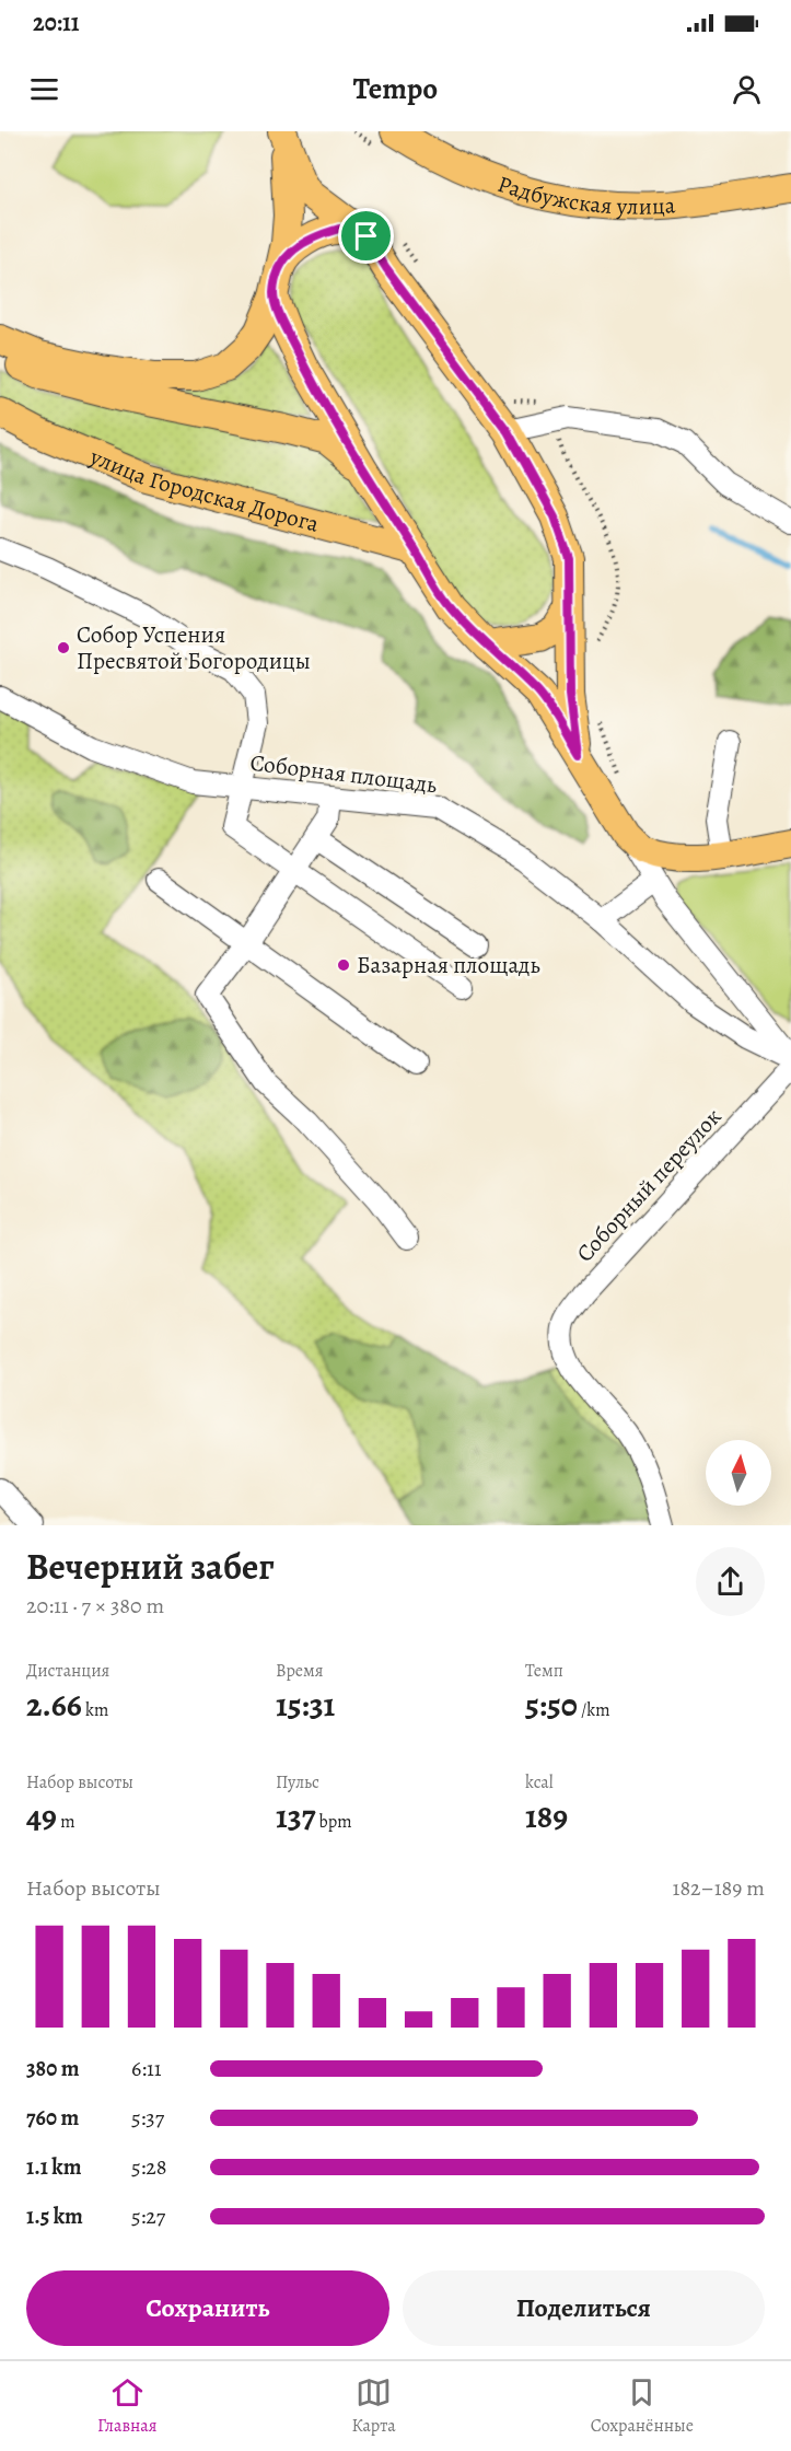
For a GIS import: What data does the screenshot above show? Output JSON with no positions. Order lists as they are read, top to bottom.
{
  "streets": {
    "main road": ["Радбужская улица", "улица Городская Дорога"],
    "street": ["Соборная площадь", "Соборный переулок"]
  },
  "places": ["Собор Успения Пресвятой Богородицы", "Базарная площадь"],
  "north": "top",
  "page": {
    "status": "20:11",
    "header": "Tempo",
    "heading": ["Вечерний забег", "20:11 · 7 × 380 m"],
    "stats": [
      ["Дистанция", "2.66 km"],
      ["Время", "15:31"],
      ["Темп", "5:50 /km"],
      ["Набор высоты", "49 m"],
      ["Пульс", "137 bpm"],
      ["kcal", "189"]
    ],
    "chart": ["Набор высоты", "182–189 m"],
    "list": [
      {
        "name": "380 m",
        "note": "6:11"
      },
      {
        "name": "760 m",
        "note": "5:37"
      },
      {
        "name": "1.1 km",
        "note": "5:28"
      },
      {
        "name": "1.5 km",
        "note": "5:27"
      }
    ],
    "buttons": ["Сохранить", "Поделиться"],
    "tabs": ["Главная", "Карта", "Сохранённые"]
  }
}
